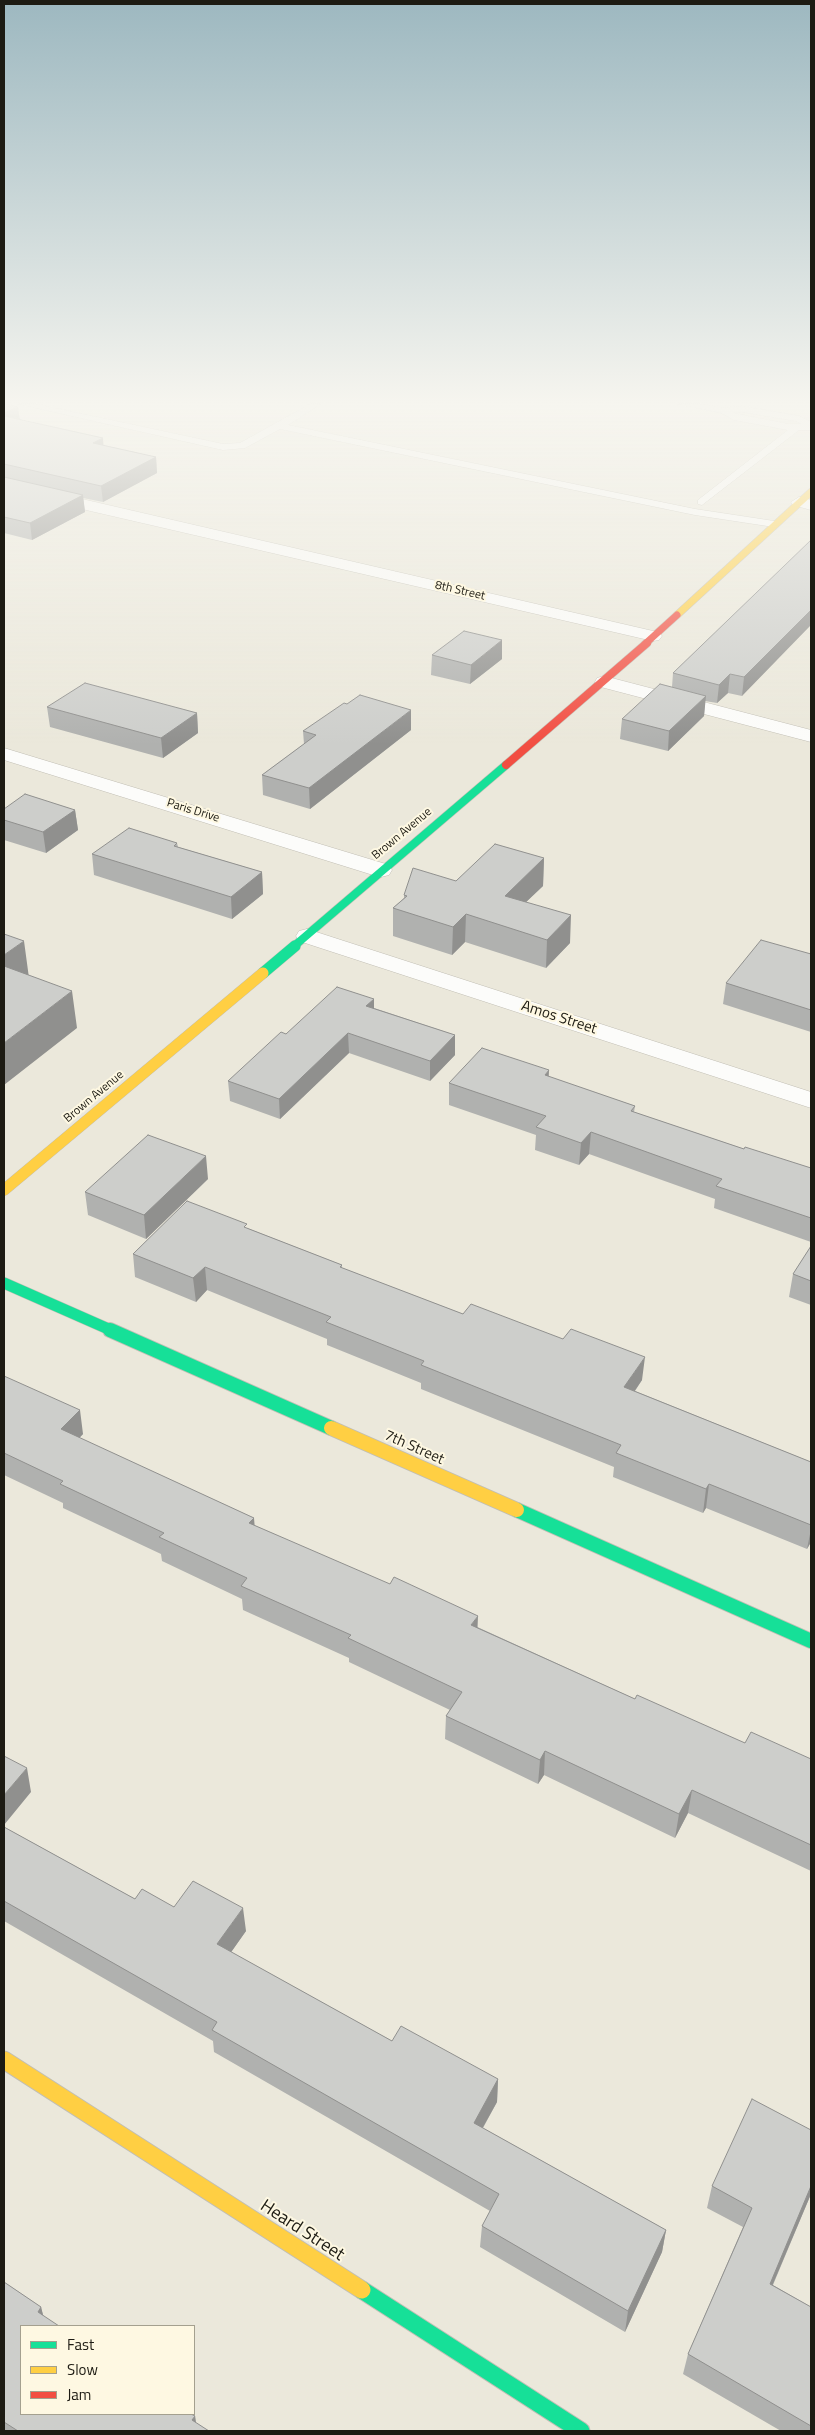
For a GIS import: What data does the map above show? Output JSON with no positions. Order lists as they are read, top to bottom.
{
  "streets": {
    "street": [
      "8th Street",
      "Paris Drive",
      "Brown Avenue",
      "Amos Street",
      "7th Street",
      "Heard Street"
    ]
  },
  "crossings": [
    ["8th Street", "Brown Avenue"],
    ["Paris Drive", "Brown Avenue"],
    ["Brown Avenue", "Amos Street"]
  ],
  "legend": ["Fast", "Slow", "Jam"]
}
